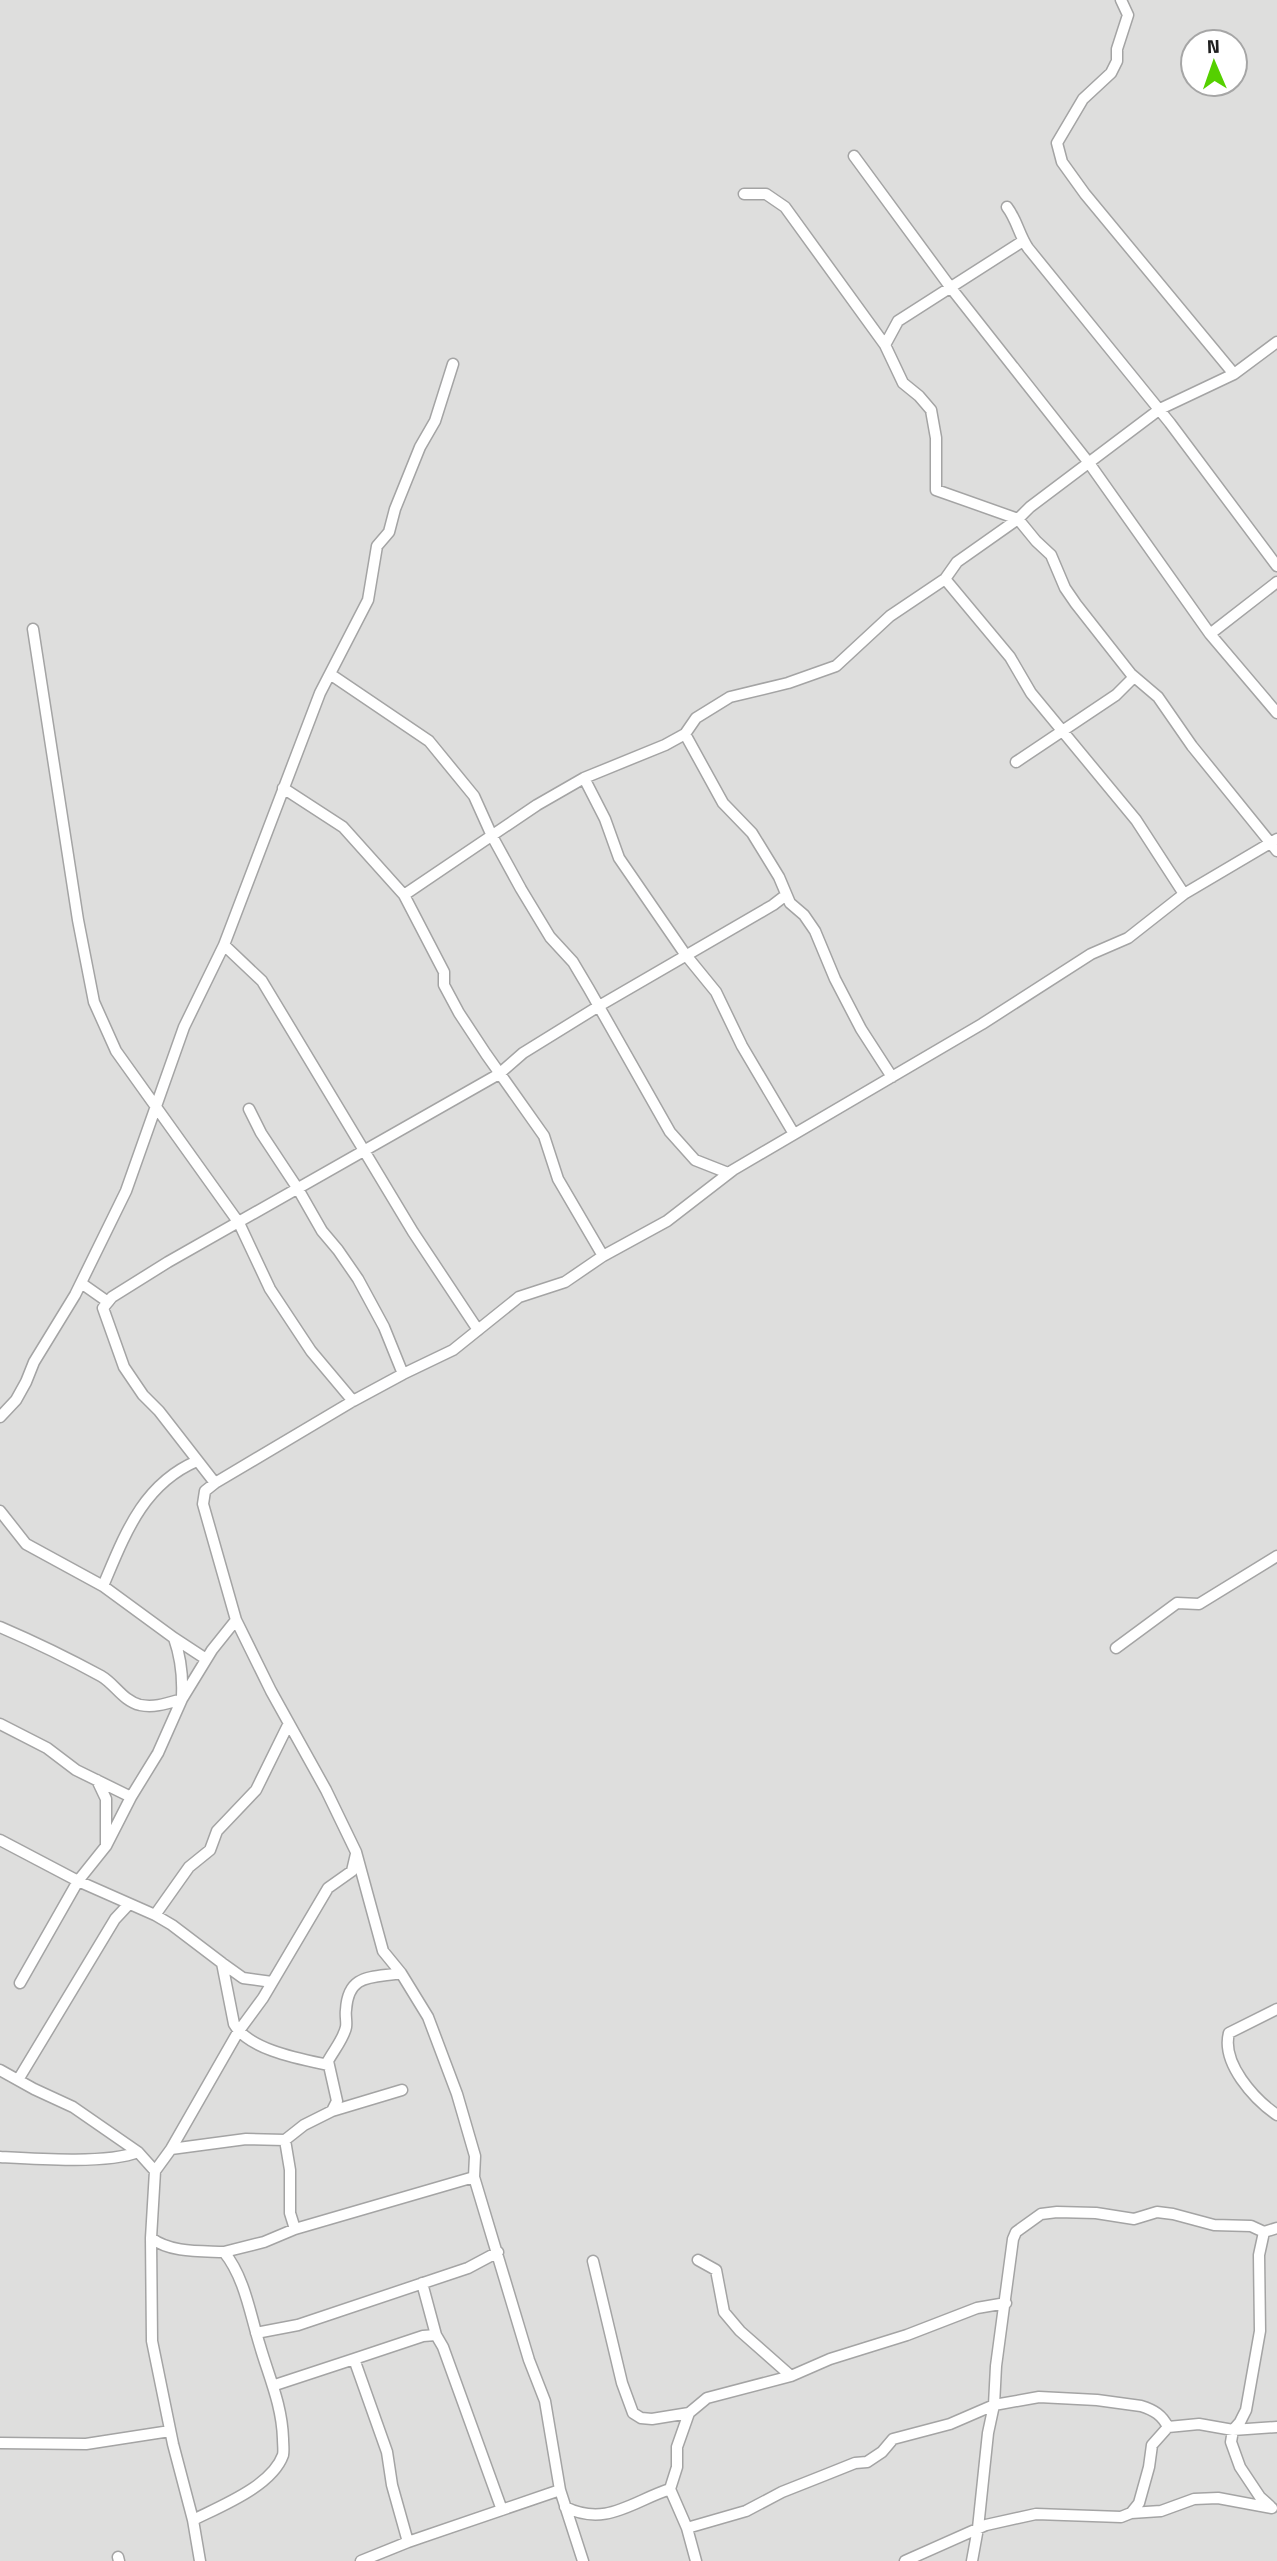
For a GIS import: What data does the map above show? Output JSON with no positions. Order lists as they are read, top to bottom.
{
  "north": "top"
}
